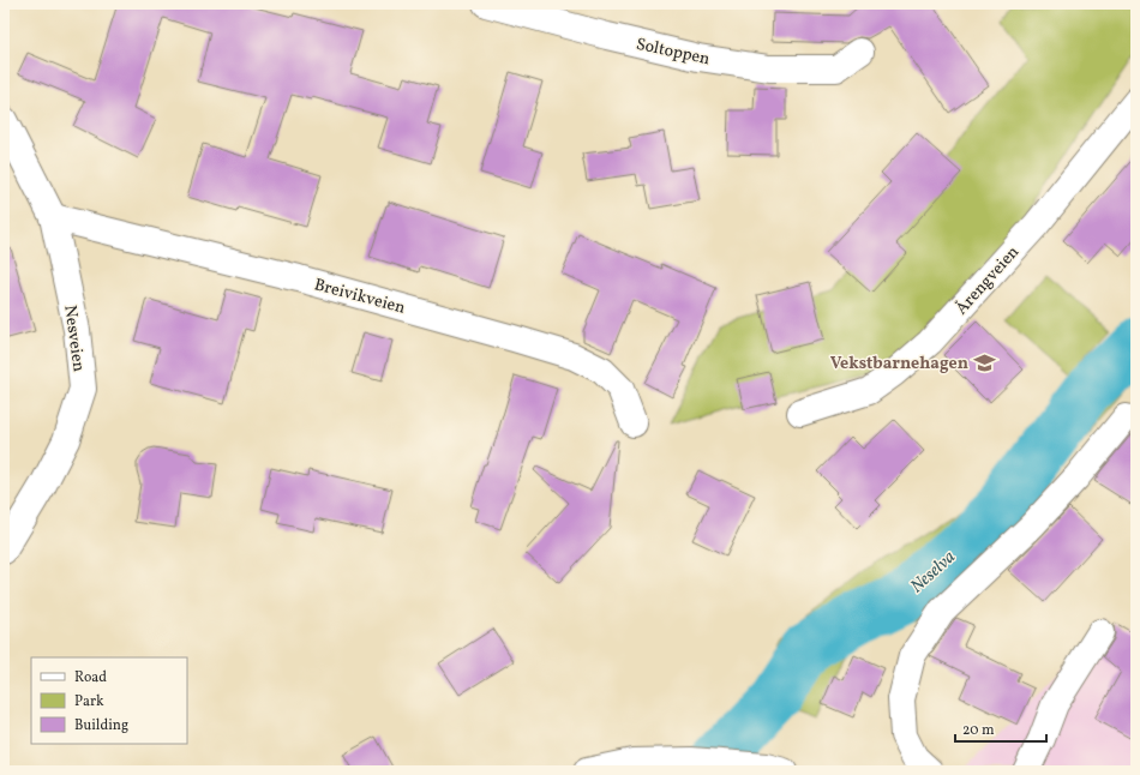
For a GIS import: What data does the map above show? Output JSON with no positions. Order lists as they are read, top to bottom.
{
  "streets": {
    "street": [
      "Soltoppen",
      "Årengveien",
      "Breivikveien",
      "Nesveien"
    ]
  },
  "crossings": [
    ["Breivikveien", "Nesveien"]
  ],
  "water": ["Neselva"],
  "places": {
    "school or university": ["Vekstbarnehagen"]
  },
  "legend": ["Road", "Park", "Building"],
  "scale_bar": "20 m"
}
